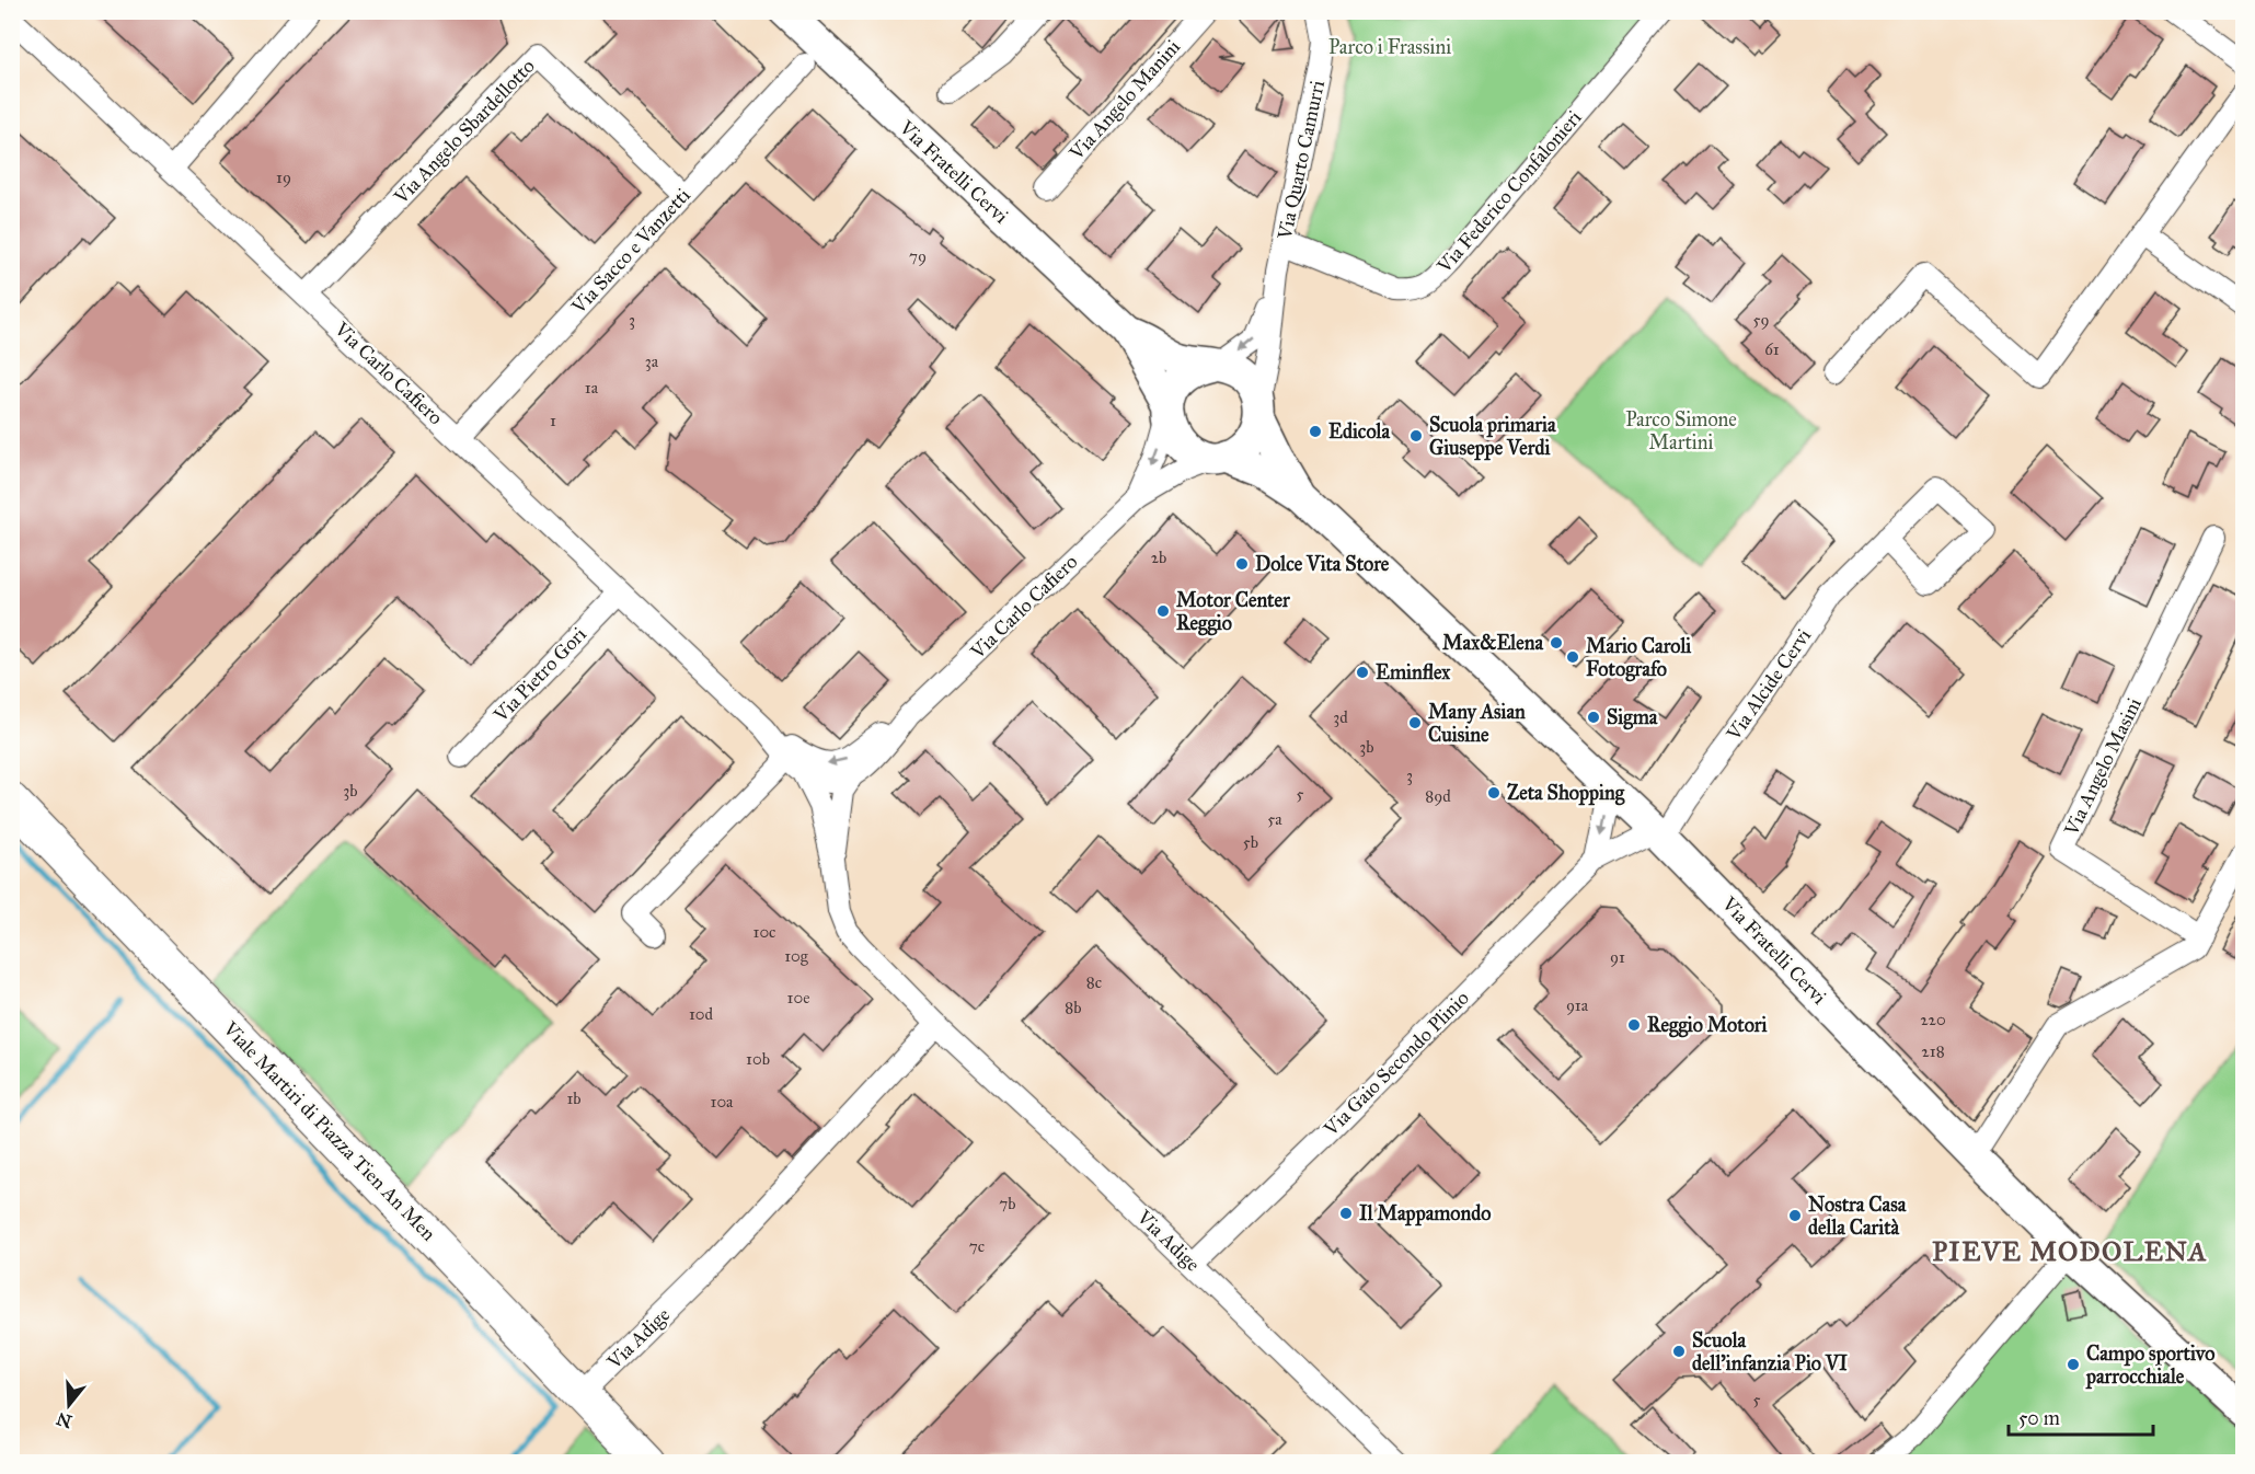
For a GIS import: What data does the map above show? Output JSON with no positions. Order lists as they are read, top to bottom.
{
  "streets": {
    "main road": ["Via Fratelli Cervi", "Viale Martiri di Piazza Tien An Men"],
    "street": [
      "Via Angelo Manini",
      "Via Angelo Sbardellotto",
      "Via Quarto Camurri",
      "Via Federico Confalonieri",
      "Via Sacco e Vanzetti",
      "Via Carlo Cafiero",
      "Via Pietro Gori",
      "Via Alcide Cervi",
      "Via Angelo Masini",
      "Via Gaio Secondo Plinio",
      "Via Adige"
    ]
  },
  "crossings": [
    ["Via Angelo Sbardellotto", "Via Sacco e Vanzetti"],
    ["Via Angelo Sbardellotto", "Via Carlo Cafiero"],
    ["Via Quarto Camurri", "Via Fratelli Cervi"],
    ["Via Quarto Camurri", "Via Federico Confalonieri"],
    ["Via Quarto Camurri", "Via Carlo Cafiero"],
    ["Via Fratelli Cervi", "Via Carlo Cafiero"],
    ["Via Fratelli Cervi", "Via Alcide Cervi"],
    ["Via Fratelli Cervi", "Via Gaio Secondo Plinio"],
    ["Via Sacco e Vanzetti", "Via Carlo Cafiero"],
    ["Via Carlo Cafiero", "Via Pietro Gori"],
    ["Via Carlo Cafiero", "Via Adige"],
    ["Via Alcide Cervi", "Via Gaio Secondo Plinio"],
    ["Via Gaio Secondo Plinio", "Via Adige"],
    ["Viale Martiri di Piazza Tien An Men", "Via Adige"]
  ],
  "districts": ["PIEVE MODOLENA"],
  "parks": ["Parco i Frassini", "Parco Simone Martini"],
  "places": [
    "Edicola",
    "Scuola primaria Giuseppe Verdi",
    "Dolce Vita Store",
    "Motor Center Reggio",
    "Max&Elena",
    "Mario Caroli Fotografo",
    "Eminflex",
    "Sigma",
    "Many Asian Cuisine",
    "Zeta Shopping",
    "Reggio Motori",
    "Il Mappamondo",
    "Nostra Casa della Carità",
    "Scuola dell'infanzia Pio VI",
    "Campo sportivo parrocchiale"
  ],
  "house_numbers": [
    "19",
    "79",
    "3",
    "59",
    "61",
    "3a",
    "1a",
    "1",
    "2b",
    "3d",
    "3b",
    "3",
    "3b",
    "5",
    "89d",
    "5a",
    "5b",
    "10c",
    "10g",
    "91",
    "8c",
    "10e",
    "91a",
    "8b",
    "10d",
    "220",
    "218",
    "10b",
    "1b",
    "10a",
    "7b",
    "7c",
    "5"
  ],
  "scale_bar": "50 m",
  "north": "bottom"
}
